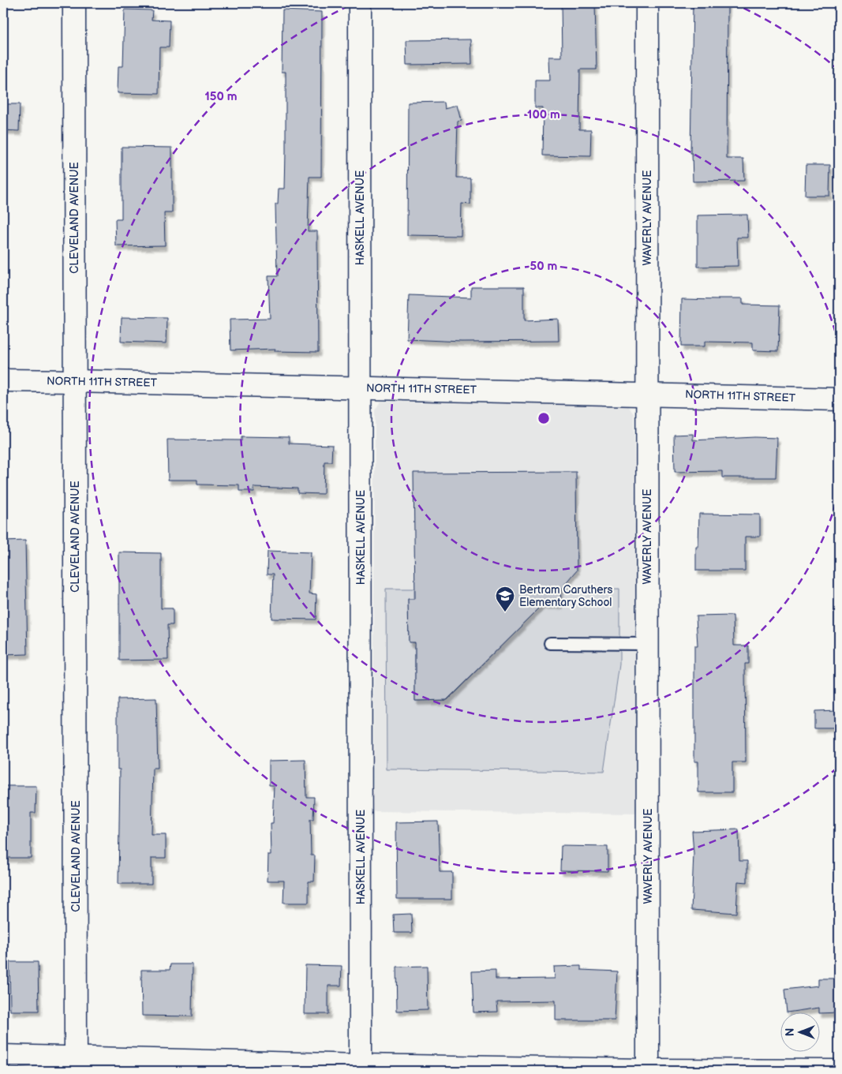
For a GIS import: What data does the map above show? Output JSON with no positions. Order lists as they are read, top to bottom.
{
  "streets": {
    "street": [
      "CLEVELAND AVENUE",
      "HASKELL AVENUE",
      "WAVERLY AVENUE",
      "NORTH 11TH STREET"
    ]
  },
  "crossings": [
    ["CLEVELAND AVENUE", "NORTH 11TH STREET"],
    ["HASKELL AVENUE", "NORTH 11TH STREET"],
    ["WAVERLY AVENUE", "NORTH 11TH STREET"]
  ],
  "places": {
    "school or university": ["Bertram Caruthers Elementary School"]
  },
  "north": "left",
  "rings": ["150 m", "100 m", "50 m"]
}
